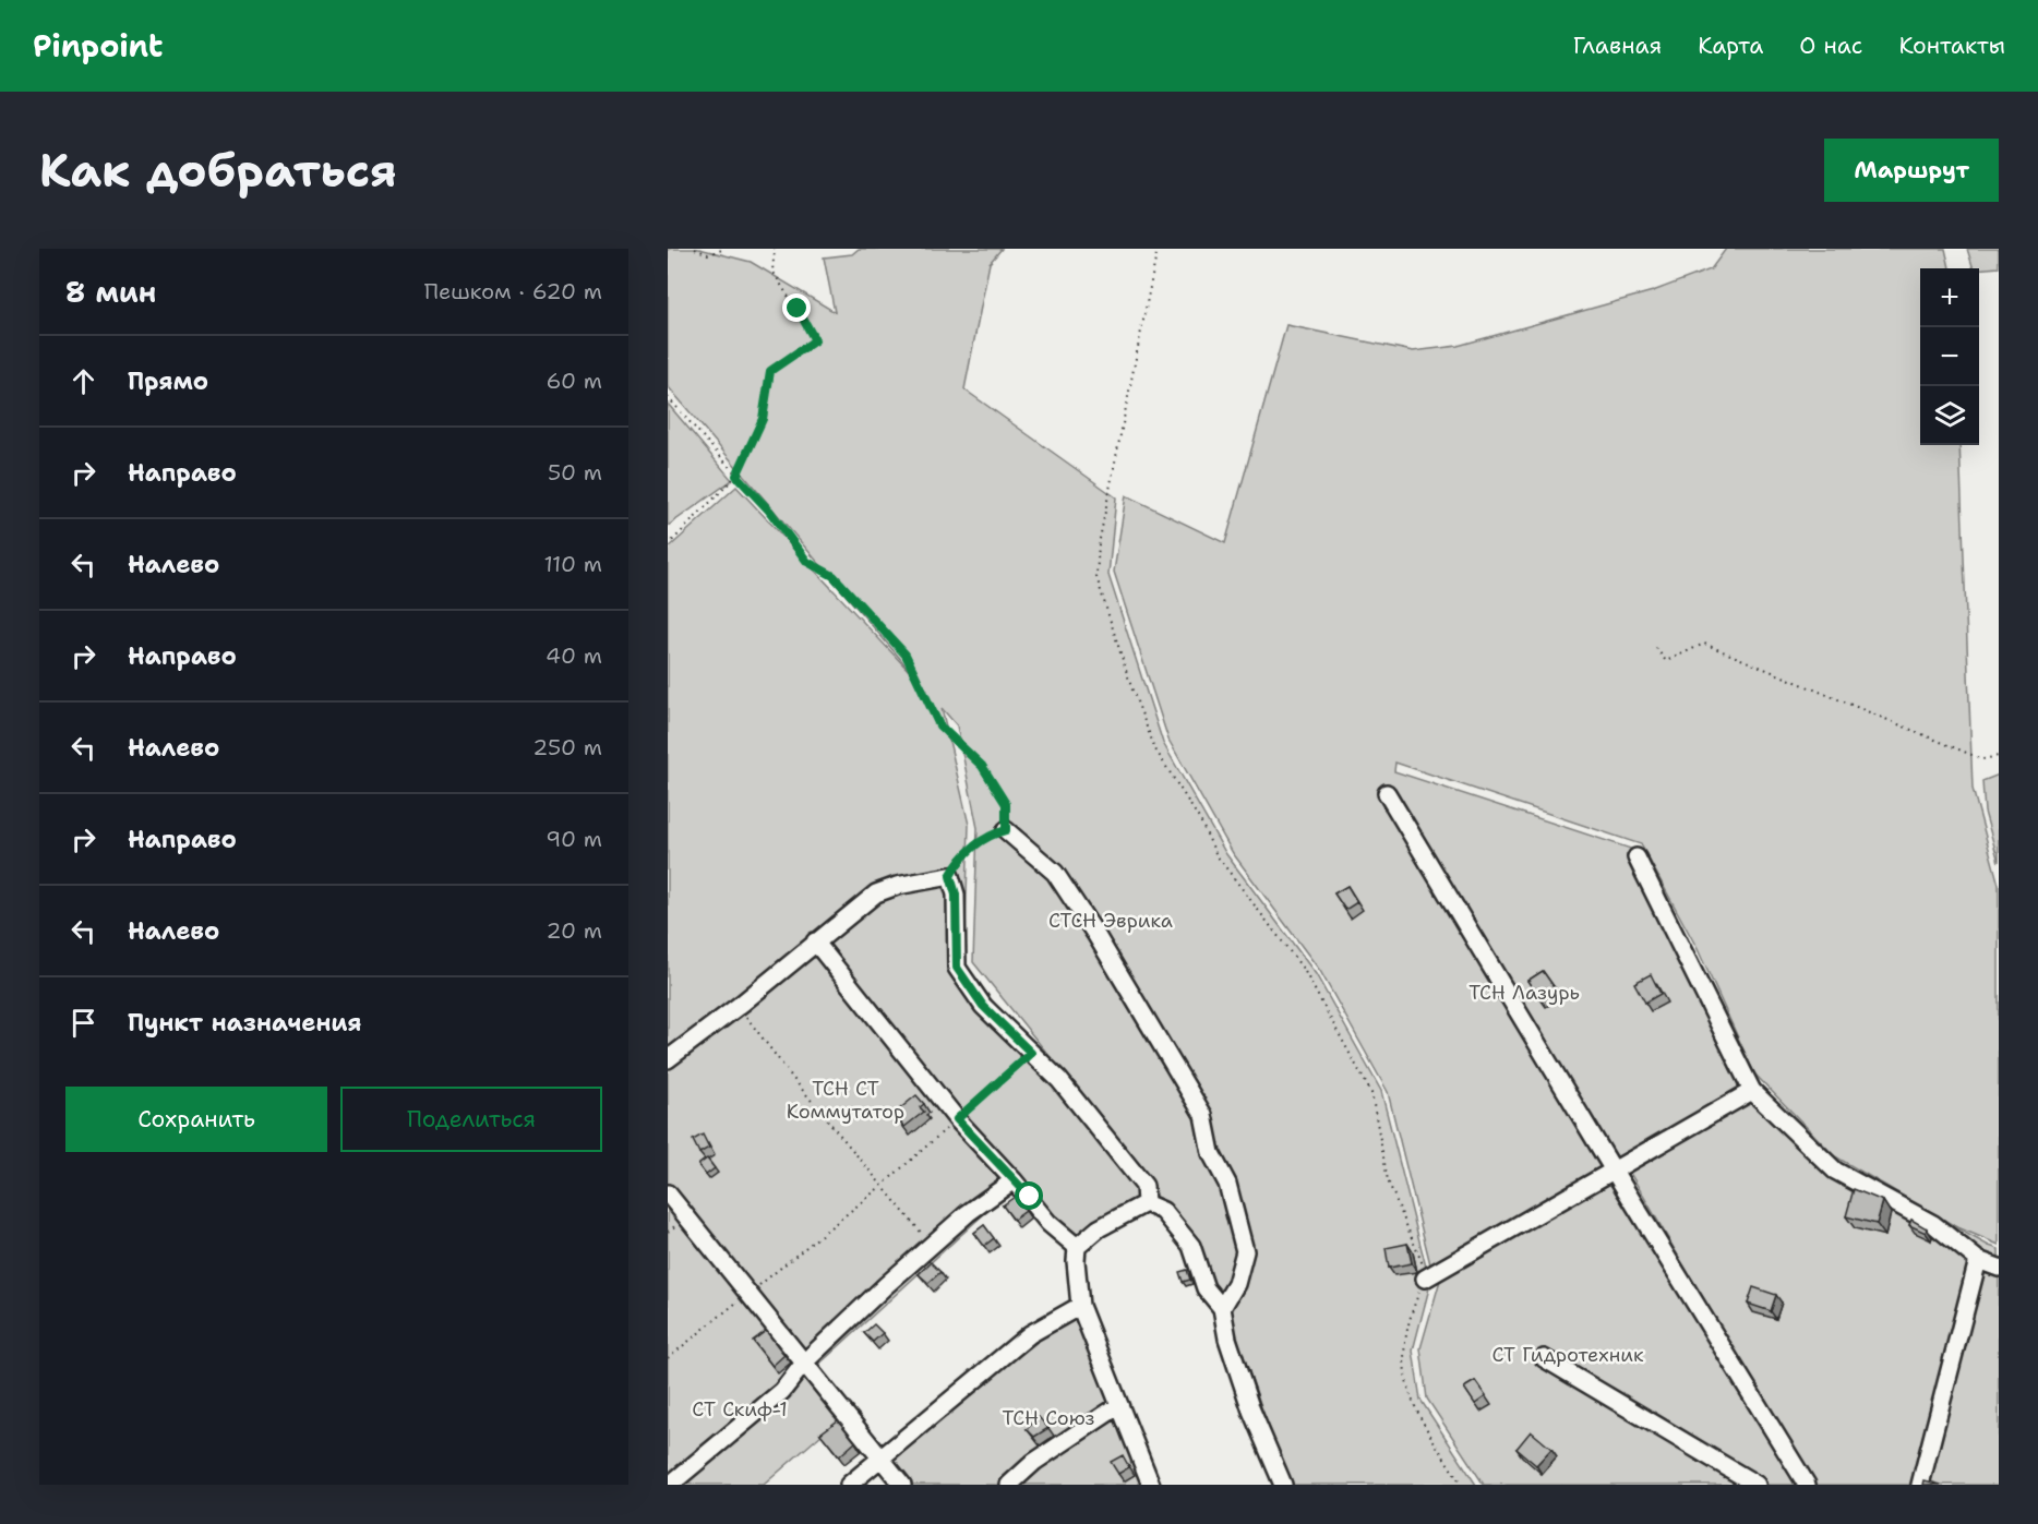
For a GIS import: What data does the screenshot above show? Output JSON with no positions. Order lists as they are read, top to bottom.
{
  "parks": [
    "СТСН Эврика",
    "ТСН Лазурь",
    "ТСН СТ Коммутатор",
    "СТ Гидротехник",
    "СТ Скиф-1",
    "ТСН Союз"
  ],
  "page": {
    "header": "Pinpoint",
    "nav": [
      "Главная",
      "Карта",
      "О нас",
      "Контакты"
    ],
    "buttons": [
      "Маршрут",
      ["Сохранить", "Поделиться"]
    ],
    "title": "Как добраться",
    "heading": ["8 мин", "Пешком · 620 m"],
    "map_buttons": ["+", "−"],
    "list": [
      ["Прямо", "60 m"],
      ["Направо", "50 m"],
      ["Налево", "110 m"],
      ["Направо", "40 m"],
      ["Налево", "250 m"],
      ["Направо", "90 m"],
      ["Налево", "20 m"],
      "Пункт назначения"
    ]
  }
}
